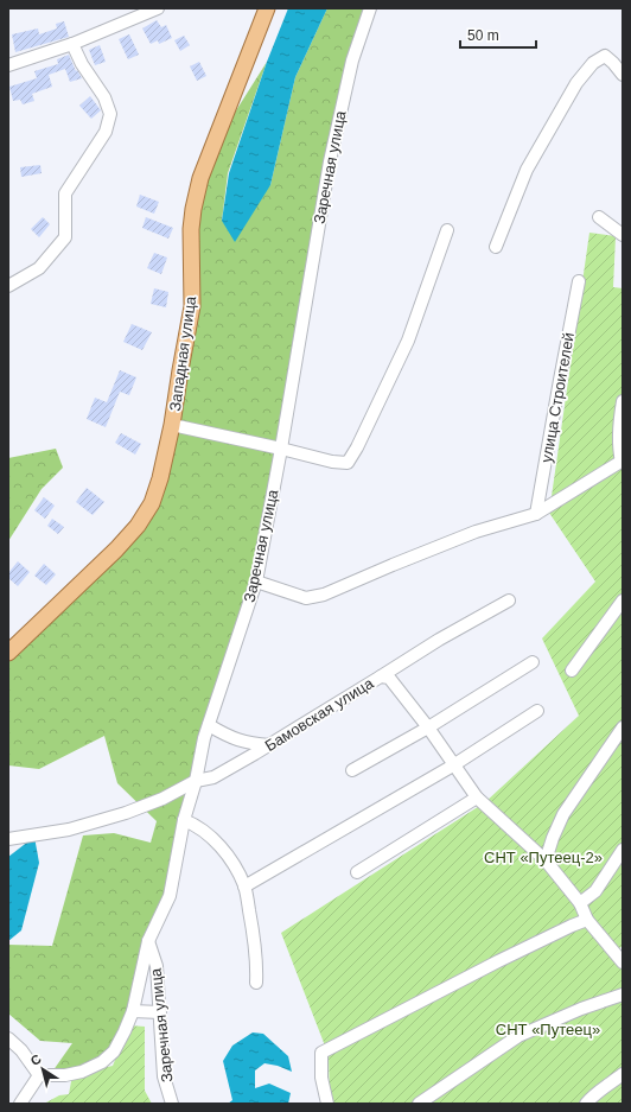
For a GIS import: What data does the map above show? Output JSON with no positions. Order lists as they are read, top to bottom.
{
  "streets": {
    "main road": ["Западная улица"],
    "street": ["Заречная улица", "улица Строителей", "Бамовская улица"]
  },
  "crossings": [
    ["Заречная улица", "Бамовская улица"]
  ],
  "parks": ["СНТ «Путеец-2»", "СНТ «Путеец»"],
  "scale_bar": "50 m",
  "north": "top left"
}
